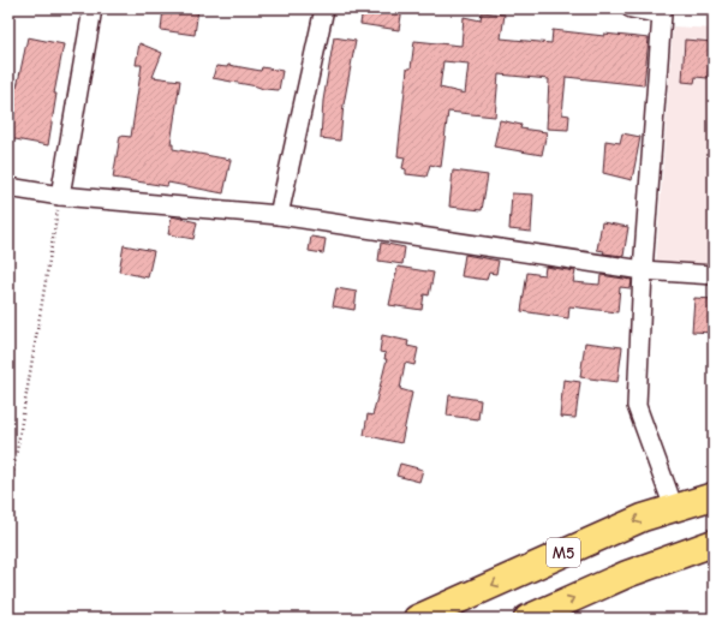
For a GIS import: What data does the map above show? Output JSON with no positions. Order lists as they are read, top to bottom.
{
  "streets": {
    "highway": ["M5"]
  }
}
